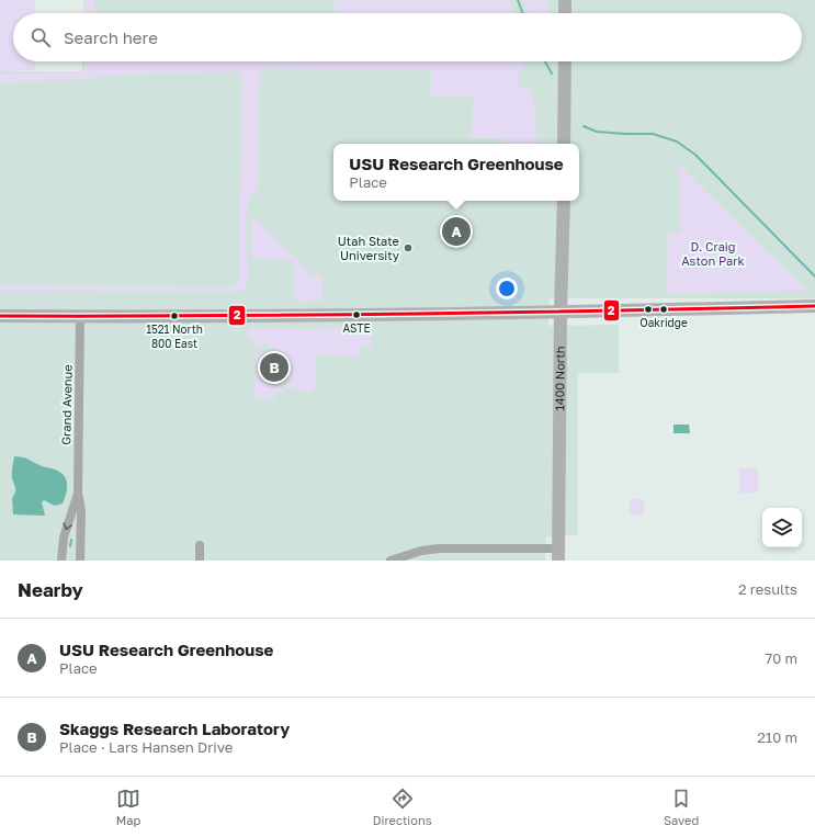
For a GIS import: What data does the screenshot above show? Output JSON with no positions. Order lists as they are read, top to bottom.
{
  "streets": {
    "main road": ["1400 North"],
    "street": ["Grand Avenue"]
  },
  "parks": ["D. Craig Aston Park"],
  "places": [
    "Utah State University",
    "Oakridge",
    "ASTE",
    "1521 North 800 East"
  ],
  "lines": ["transit line 2"],
  "page": {
    "search": "Search here",
    "popup": ["USU Research Greenhouse", "Place"],
    "pins": ["A", "B"],
    "heading": ["Nearby", "2 results"],
    "list": [
      {
        "mark": "A",
        "name": "USU Research Greenhouse",
        "note": "Place",
        "value": "70 m"
      },
      {
        "mark": "B",
        "name": "Skaggs Research Laboratory",
        "note": "Place · Lars Hansen Drive",
        "value": "210 m"
      }
    ],
    "nav": ["Map", "Directions", "Saved"]
  }
}
